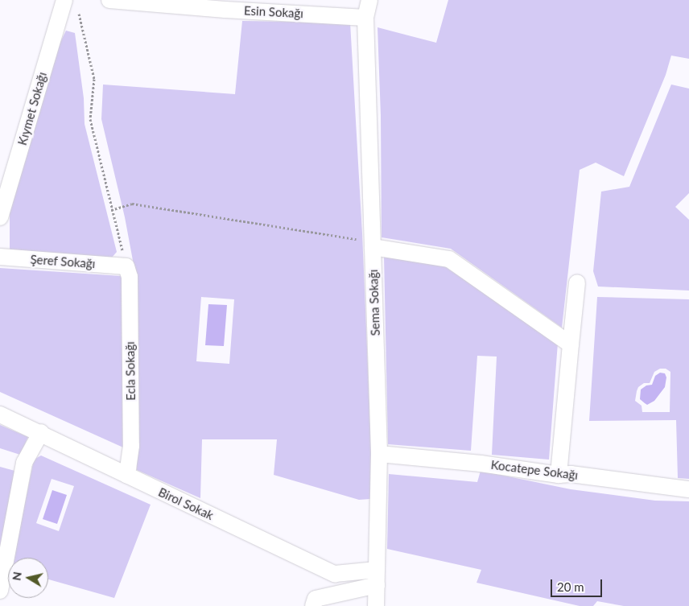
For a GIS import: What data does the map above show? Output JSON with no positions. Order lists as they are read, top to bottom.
{
  "streets": {
    "street": [
      "Esin Sokağı",
      "Kıymet Sokağı",
      "Şeref Sokağı",
      "Sema Sokağı",
      "Ecla Sokağı",
      "Kocatepe Sokağı",
      "Birol Sokak"
    ]
  },
  "crossings": [
    ["Esin Sokağı", "Sema Sokağı"],
    ["Şeref Sokağı", "Ecla Sokağı"],
    ["Sema Sokağı", "Kocatepe Sokağı"],
    ["Sema Sokağı", "Birol Sokak"],
    ["Ecla Sokağı", "Birol Sokak"]
  ],
  "scale_bar": "20 m",
  "north": "left"
}
